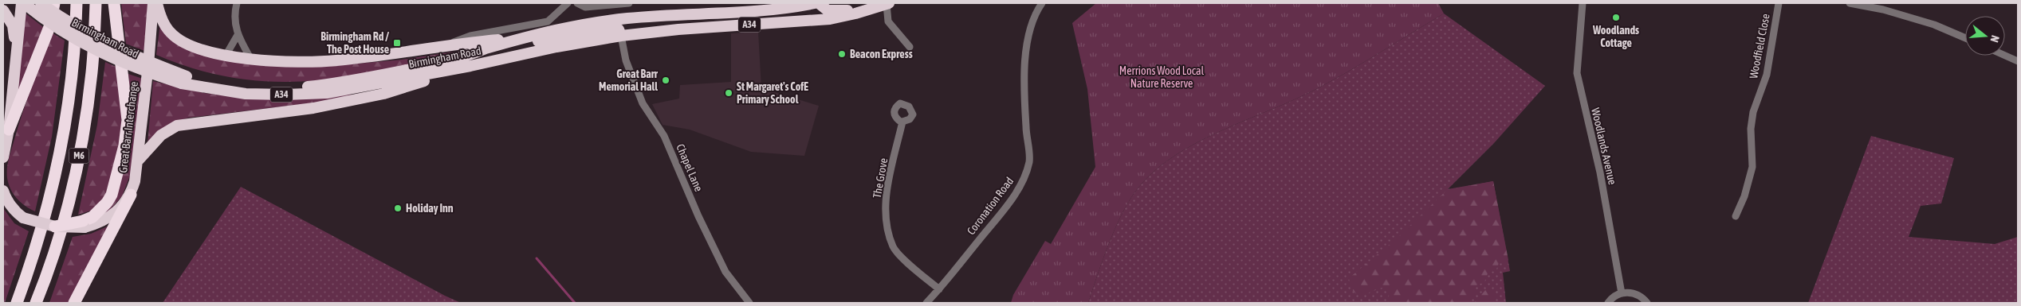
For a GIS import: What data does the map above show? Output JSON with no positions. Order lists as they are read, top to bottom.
{
  "streets": {
    "highway": [
      "A34",
      "Birmingham Road",
      "Great Barr Interchange",
      "M6"
    ],
    "street": [
      "Woodfield Close",
      "Woodlands Avenue",
      "Chapel Lane",
      "The Grove",
      "Coronation Road"
    ]
  },
  "crossings": [
    ["Birmingham Road", "Chapel Lane"],
    ["The Grove", "Coronation Road"]
  ],
  "parks": ["Merrions Wood Local Nature Reserve"],
  "places": {
    "other": [
      "Woodlands Cottage",
      "Beacon Express",
      "Great Barr Memorial Hall",
      "St Margaret's CofE Primary School",
      "Holiday Inn"
    ],
    "transit": ["Birmingham Rd / The Post House"]
  },
  "north": "right"
}
